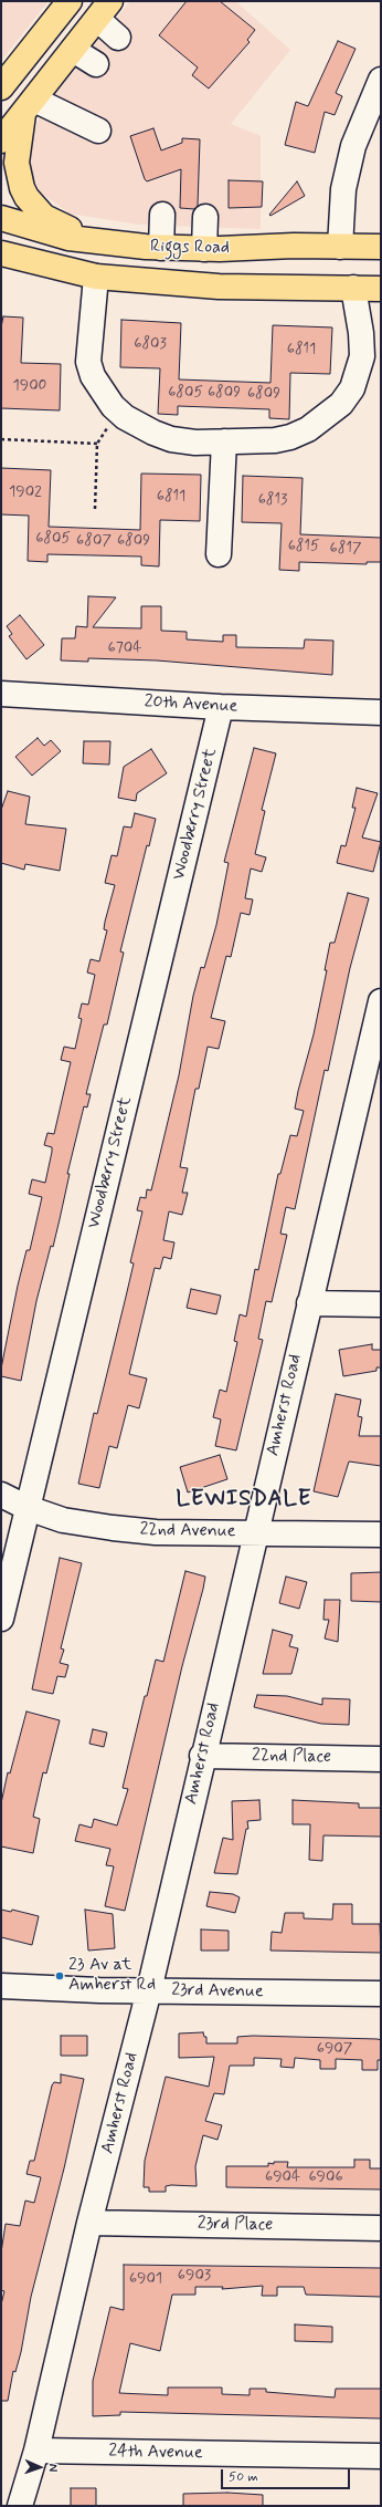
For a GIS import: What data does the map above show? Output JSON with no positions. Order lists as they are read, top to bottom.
{
  "streets": {
    "main road": ["Riggs Road"],
    "street": [
      "20th Avenue",
      "Woodberry Street",
      "Amherst Road",
      "22nd Avenue",
      "22nd Place",
      "23rd Avenue",
      "23rd Place",
      "24th Avenue"
    ]
  },
  "crossings": [
    ["20th Avenue", "Woodberry Street"],
    ["Woodberry Street", "22nd Avenue"],
    ["Amherst Road", "22nd Avenue"],
    ["Amherst Road", "22nd Place"],
    ["Amherst Road", "23rd Avenue"],
    ["Amherst Road", "23rd Place"],
    ["Amherst Road", "24th Avenue"]
  ],
  "districts": ["LEWISDALE"],
  "places": ["23 Av at Amherst Rd"],
  "house_numbers": [
    "6803",
    "6811",
    "1900",
    "6805",
    "6809",
    "6809",
    "1902",
    "6811",
    "6813",
    "6805",
    "6807",
    "6809",
    "6815",
    "6817",
    "6704",
    "6907",
    "6904",
    "6906",
    "6903",
    "6901"
  ],
  "scale_bar": "50 m",
  "north": "right"
}
